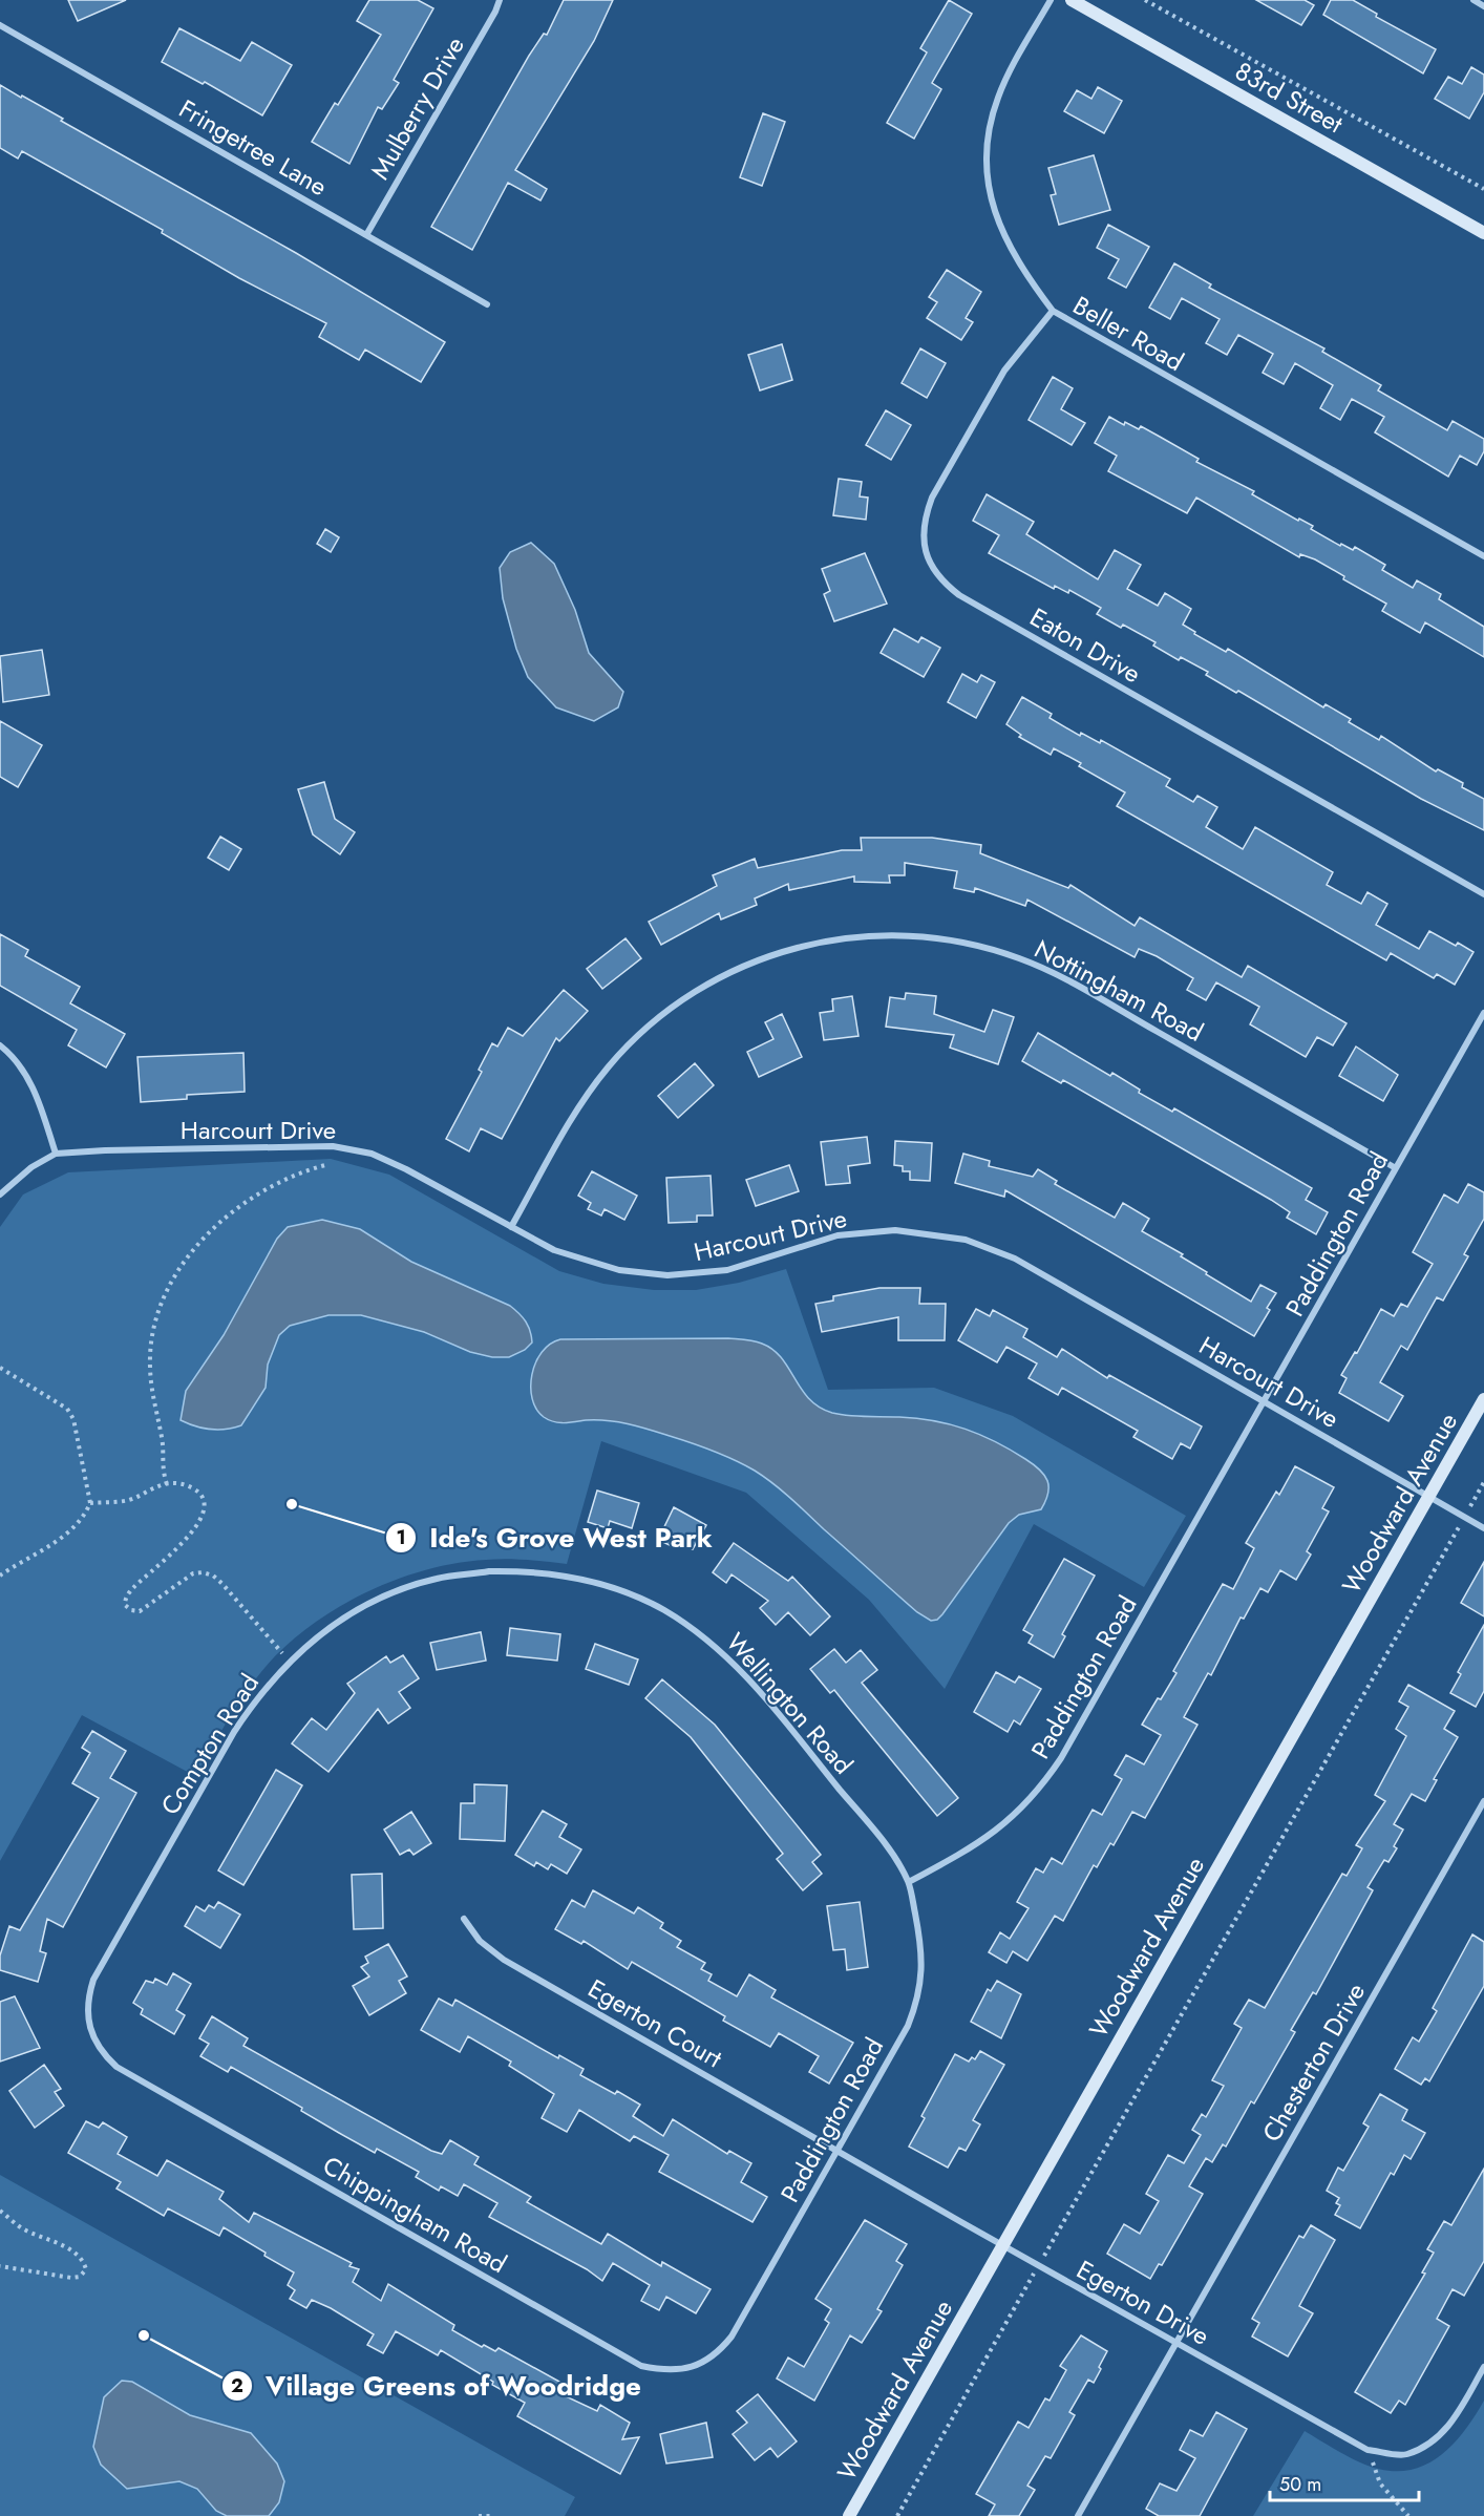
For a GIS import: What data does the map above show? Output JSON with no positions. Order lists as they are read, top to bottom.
{
  "streets": {
    "main road": ["83rd Street", "Woodward Avenue"],
    "street": [
      "Mulberry Drive",
      "Fringetree Lane",
      "Beller Road",
      "Eaton Drive",
      "Nottingham Road",
      "Harcourt Drive",
      "Paddington Road",
      "Wellington Road",
      "Compton Road",
      "Egerton Court",
      "Chesterton Drive",
      "Chippingham Road",
      "Egerton Drive"
    ]
  },
  "crossings": [
    ["Mulberry Drive", "Fringetree Lane"],
    ["Beller Road", "Eaton Drive"],
    ["Nottingham Road", "Harcourt Drive"],
    ["Nottingham Road", "Paddington Road"],
    ["Harcourt Drive", "Paddington Road"],
    ["Harcourt Drive", "Woodward Avenue"],
    ["Paddington Road", "Wellington Road"],
    ["Paddington Road", "Egerton Court"],
    ["Paddington Road", "Chippingham Road"],
    ["Paddington Road", "Egerton Drive"],
    ["Woodward Avenue", "Egerton Drive"],
    ["Wellington Road", "Compton Road"],
    ["Compton Road", "Chippingham Road"],
    ["Egerton Court", "Egerton Drive"],
    ["Chesterton Drive", "Egerton Drive"]
  ],
  "places": ["Ide's Grove West Park", "Village Greens of Woodridge"],
  "scale_bar": "50 m"
}
